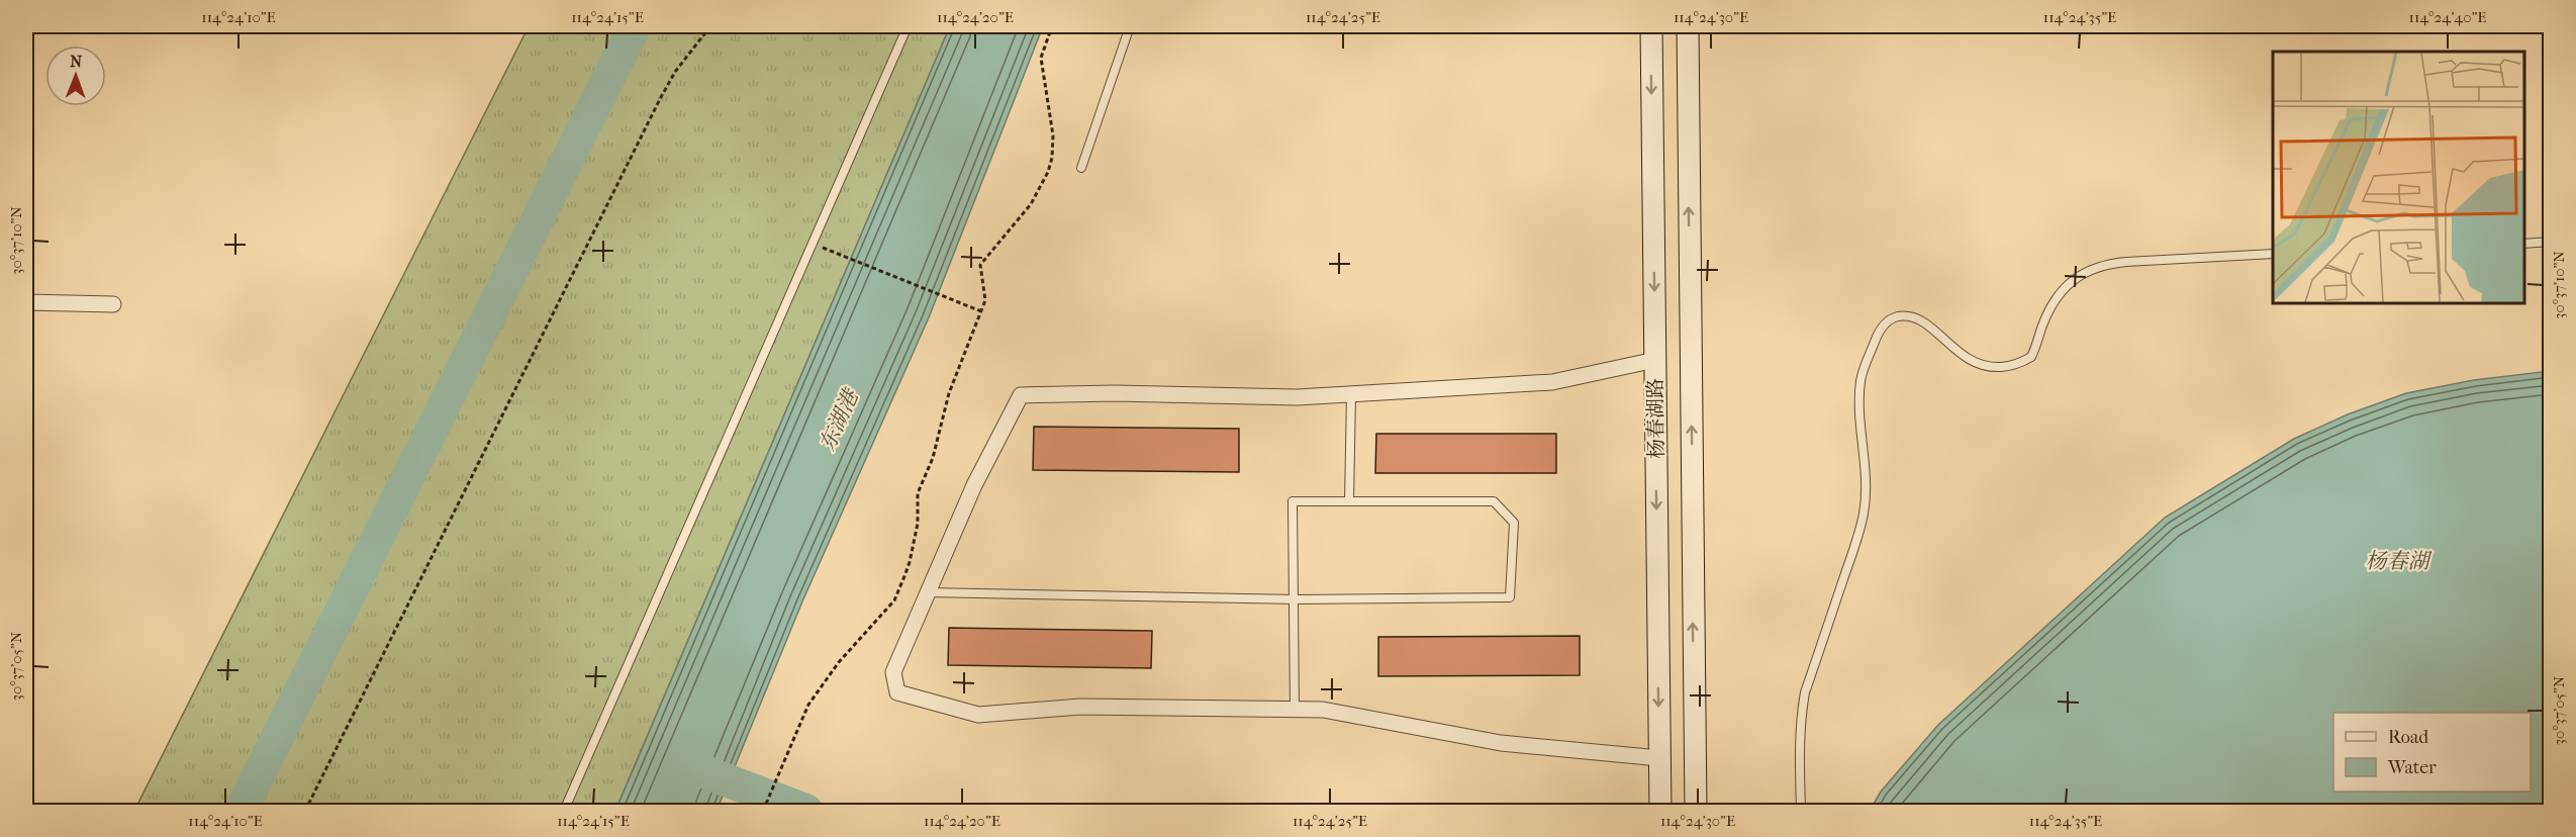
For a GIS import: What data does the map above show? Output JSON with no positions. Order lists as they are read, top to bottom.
{
  "streets": {
    "main road": ["杨春湖路"]
  },
  "water": ["东湖港", "杨春湖"],
  "legend": ["Road", "Water"],
  "north": "top",
  "coordinates": [
    "114°24'10\"E",
    "114°24'15\"E",
    "114°24'20\"E",
    "114°24'25\"E",
    "114°24'30\"E",
    "114°24'35\"E",
    "114°24'40\"E",
    "30°37'10\"N",
    "30°37'05\"N"
  ]
}
